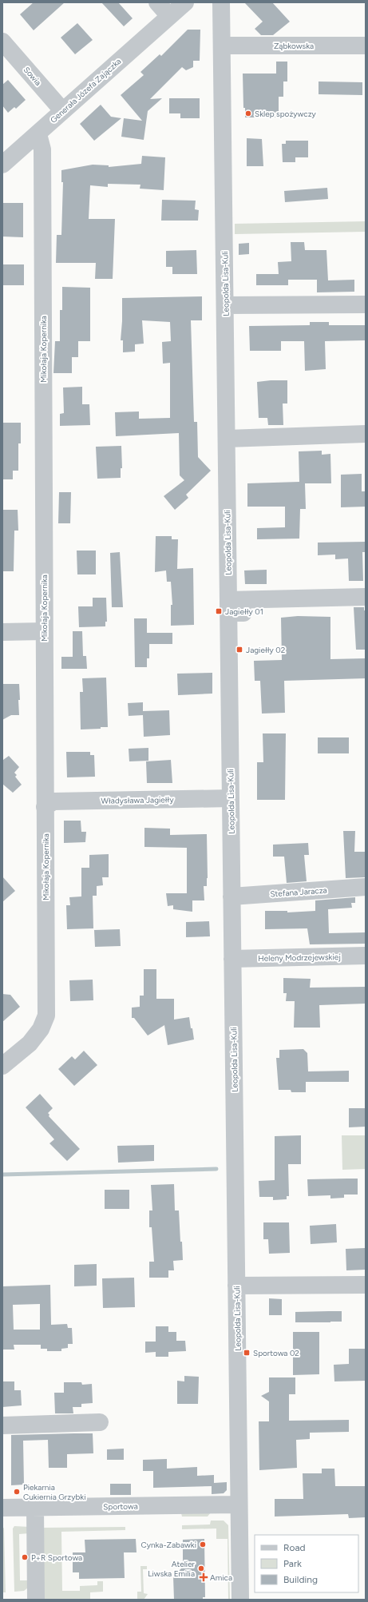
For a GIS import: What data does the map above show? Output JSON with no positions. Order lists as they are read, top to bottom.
{
  "streets": {
    "street": [
      "Ząbkowska",
      "Sowia",
      "Generała Józefa Zajączka",
      "Leopolda Lisa-Kuli",
      "Mikołaja Kopernika",
      "Władysława Jagiełły",
      "Stefana Jaracza",
      "Heleny Modrzejewskiej",
      "Sportowa"
    ]
  },
  "crossings": [
    ["Ząbkowska", "Leopolda Lisa-Kuli"],
    ["Sowia", "Generała Józefa Zajączka"],
    ["Generała Józefa Zajączka", "Mikołaja Kopernika"],
    ["Leopolda Lisa-Kuli", "Władysława Jagiełły"],
    ["Leopolda Lisa-Kuli", "Stefana Jaracza"],
    ["Leopolda Lisa-Kuli", "Heleny Modrzejewskiej"],
    ["Leopolda Lisa-Kuli", "Sportowa"],
    ["Mikołaja Kopernika", "Władysława Jagiełły"]
  ],
  "places": {
    "other": [
      "Sklep spożywczy",
      "Piekarnia Cukiernia Grzybki",
      "Cynka-Zabawki",
      "P+R Sportowa",
      "Atelier Liwska Emilia"
    ],
    "transit": ["Jagiełły 01", "Jagiełły 02", "Sportowa 02"],
    "health": ["Amica"]
  },
  "legend": ["Road", "Park", "Building"]
}
